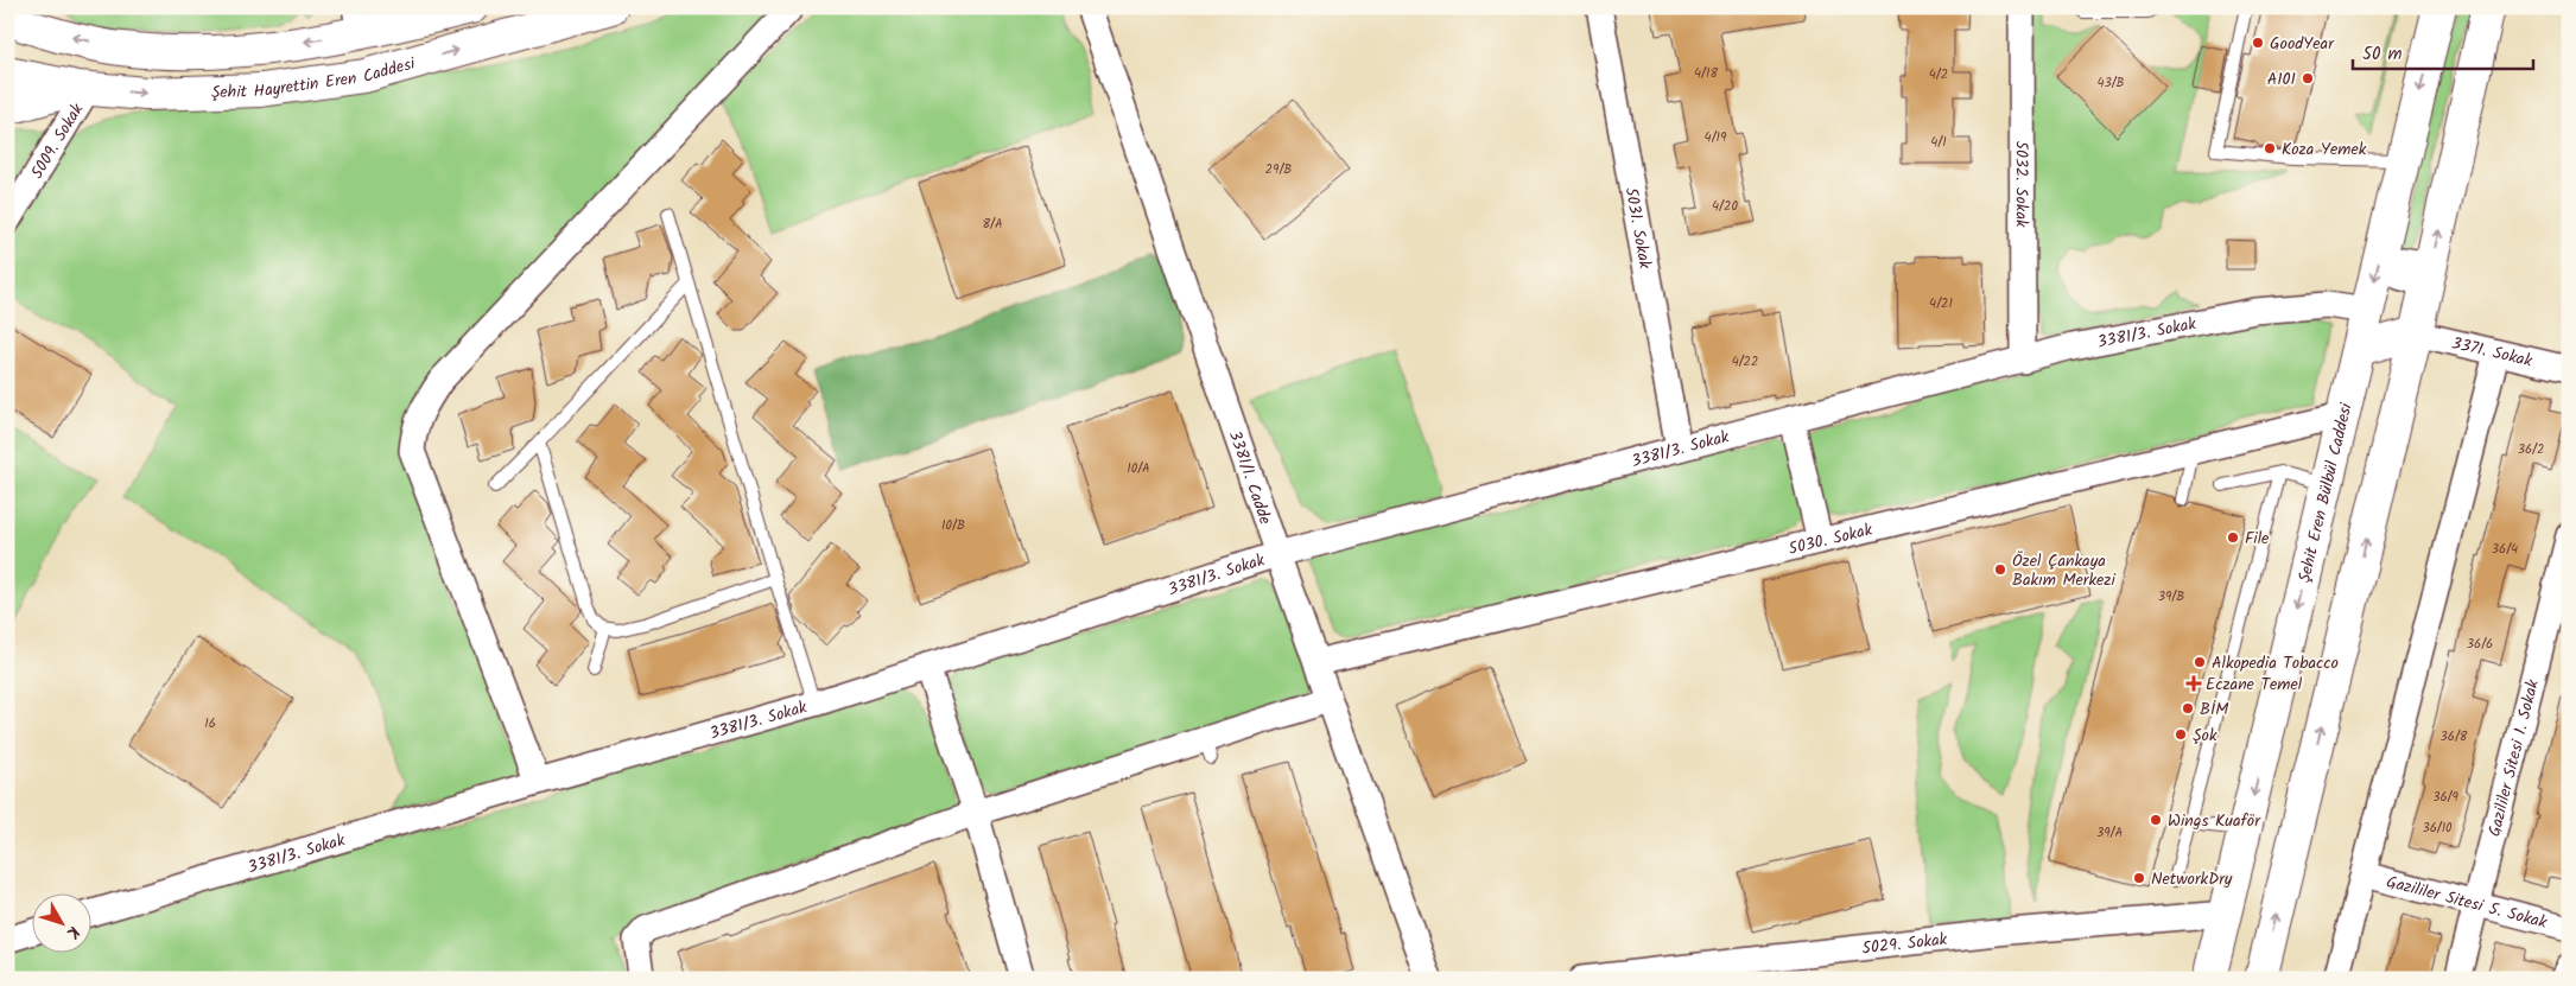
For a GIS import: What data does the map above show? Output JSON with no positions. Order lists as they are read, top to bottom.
{
  "streets": {
    "main road": ["Şehit Hayrettin Eren Caddesi", "Şehit Eren Bülbül Caddesi"],
    "street": [
      "5009. Sokak",
      "5032. Sokak",
      "5031. Sokak",
      "3381/3. Sokak",
      "3371. Sokak",
      "3381/1. Cadde",
      "5030. Sokak",
      "Gazililer Sitesi 1. Sokak",
      "Gazililer Sitesi 5. Sokak",
      "5029. Sokak"
    ]
  },
  "crossings": [
    ["Şehit Hayrettin Eren Caddesi", "5009. Sokak"],
    ["5032. Sokak", "3381/3. Sokak"],
    ["5031. Sokak", "3381/3. Sokak"],
    ["3381/3. Sokak", "3381/1. Cadde"],
    ["3381/3. Sokak", "Şehit Eren Bülbül Caddesi"],
    ["3381/1. Cadde", "5030. Sokak"],
    ["Şehit Eren Bülbül Caddesi", "5030. Sokak"],
    ["Şehit Eren Bülbül Caddesi", "5029. Sokak"],
    ["Gazililer Sitesi 1. Sokak", "Gazililer Sitesi 5. Sokak"]
  ],
  "places": {
    "other": [
      "GoodYear",
      "A101",
      "Koza Yemek",
      "File",
      "Özel Çankaya Bakım Merkezi",
      "Alkopedia Tobacco",
      "BİM",
      "Şok",
      "Wings Kuaför",
      "NetworkDry"
    ],
    "health": ["Eczane Temel"]
  },
  "house_numbers": [
    "4/18",
    "4/2",
    "43/B",
    "4/19",
    "4/1",
    "29/B",
    "4/20",
    "8/A",
    "4/21",
    "4/22",
    "36/2",
    "10/A",
    "10/B",
    "36/4",
    "39/B",
    "36/6",
    "16",
    "36/8",
    "36/9",
    "36/10",
    "39/A"
  ],
  "scale_bar": "50 m",
  "north": "bottom right"
}
